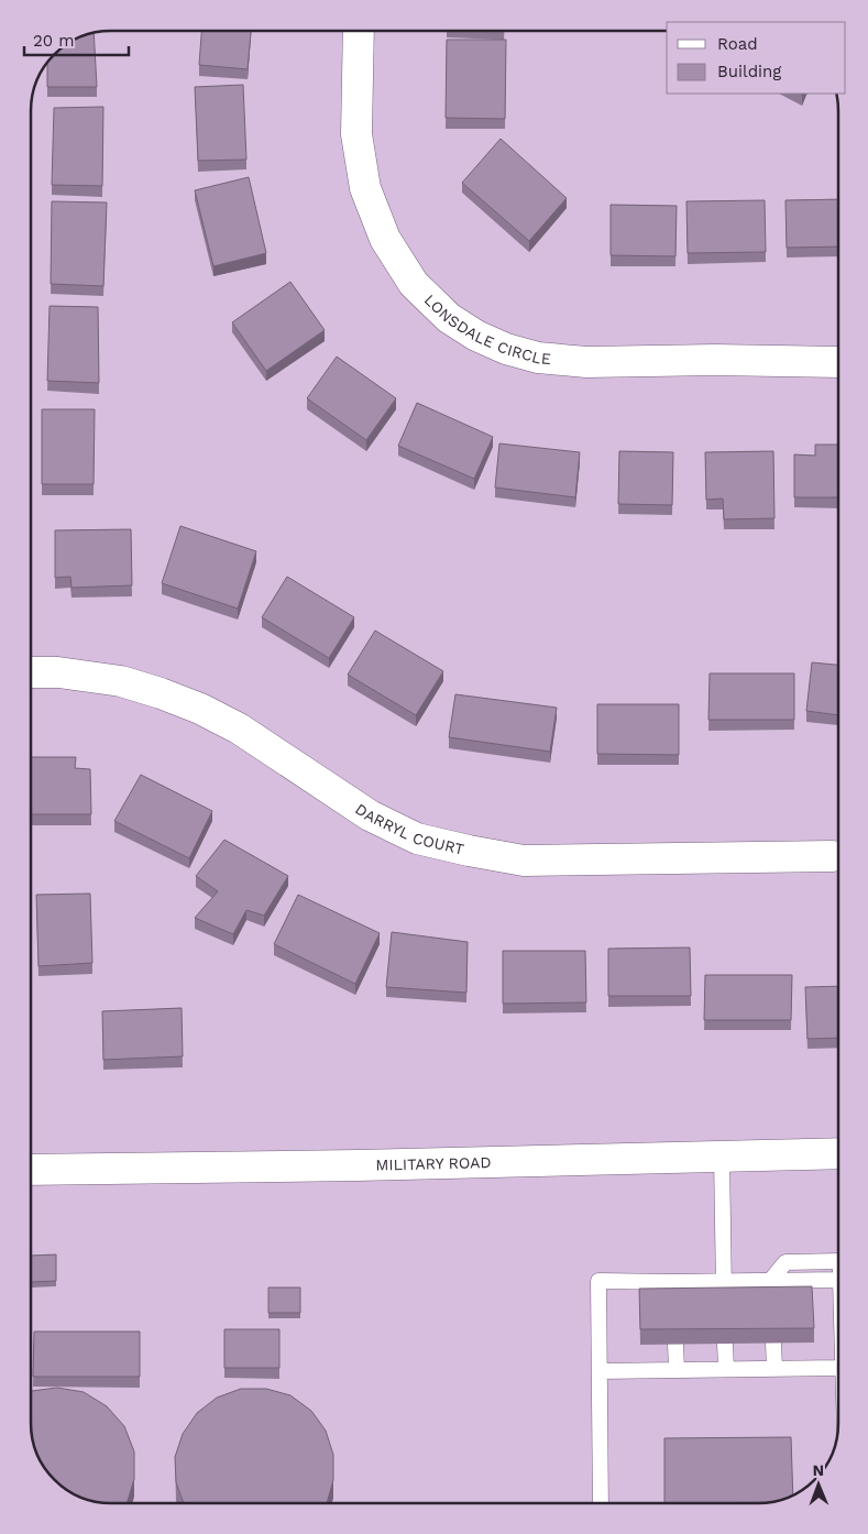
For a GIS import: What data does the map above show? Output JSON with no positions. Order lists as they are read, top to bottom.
{
  "streets": {
    "street": ["LONSDALE CIRCLE", "DARRYL COURT", "MILITARY ROAD"]
  },
  "legend": ["Road", "Building"],
  "scale_bar": "20 m",
  "north": "top"
}
